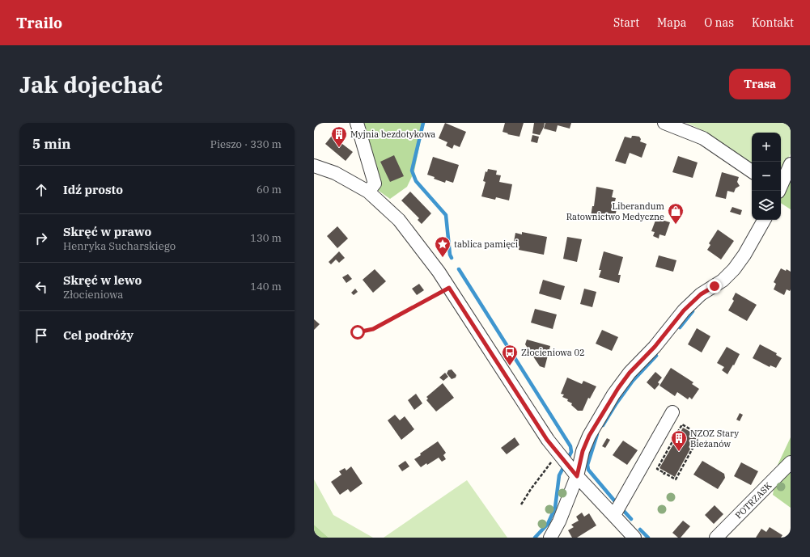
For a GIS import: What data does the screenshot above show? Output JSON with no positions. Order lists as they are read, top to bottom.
{
  "streets": {
    "street": ["POTRZASK"]
  },
  "places": {
    "building": ["Myjnia bezdotykowa", "NZOZ Stary Bieżanów"],
    "shop": ["Liberandum Ratownictwo Medyczne"],
    "place": ["tablica pamięci"],
    "bus stop": ["Złocieniowa 02"]
  },
  "page": {
    "header": "Trailo",
    "nav": [
      "Start",
      "Mapa",
      "O nas",
      "Kontakt"
    ],
    "buttons": "Trasa",
    "title": "Jak dojechać",
    "heading": ["5 min", "Pieszo · 330 m"],
    "map_buttons": ["+", "−"],
    "list": [
      ["Idź prosto", "60 m"],
      ["Skręć w prawo", "Henryka Sucharskiego", "130 m"],
      ["Skręć w lewo", "Złocieniowa", "140 m"],
      "Cel podróży"
    ]
  }
}
